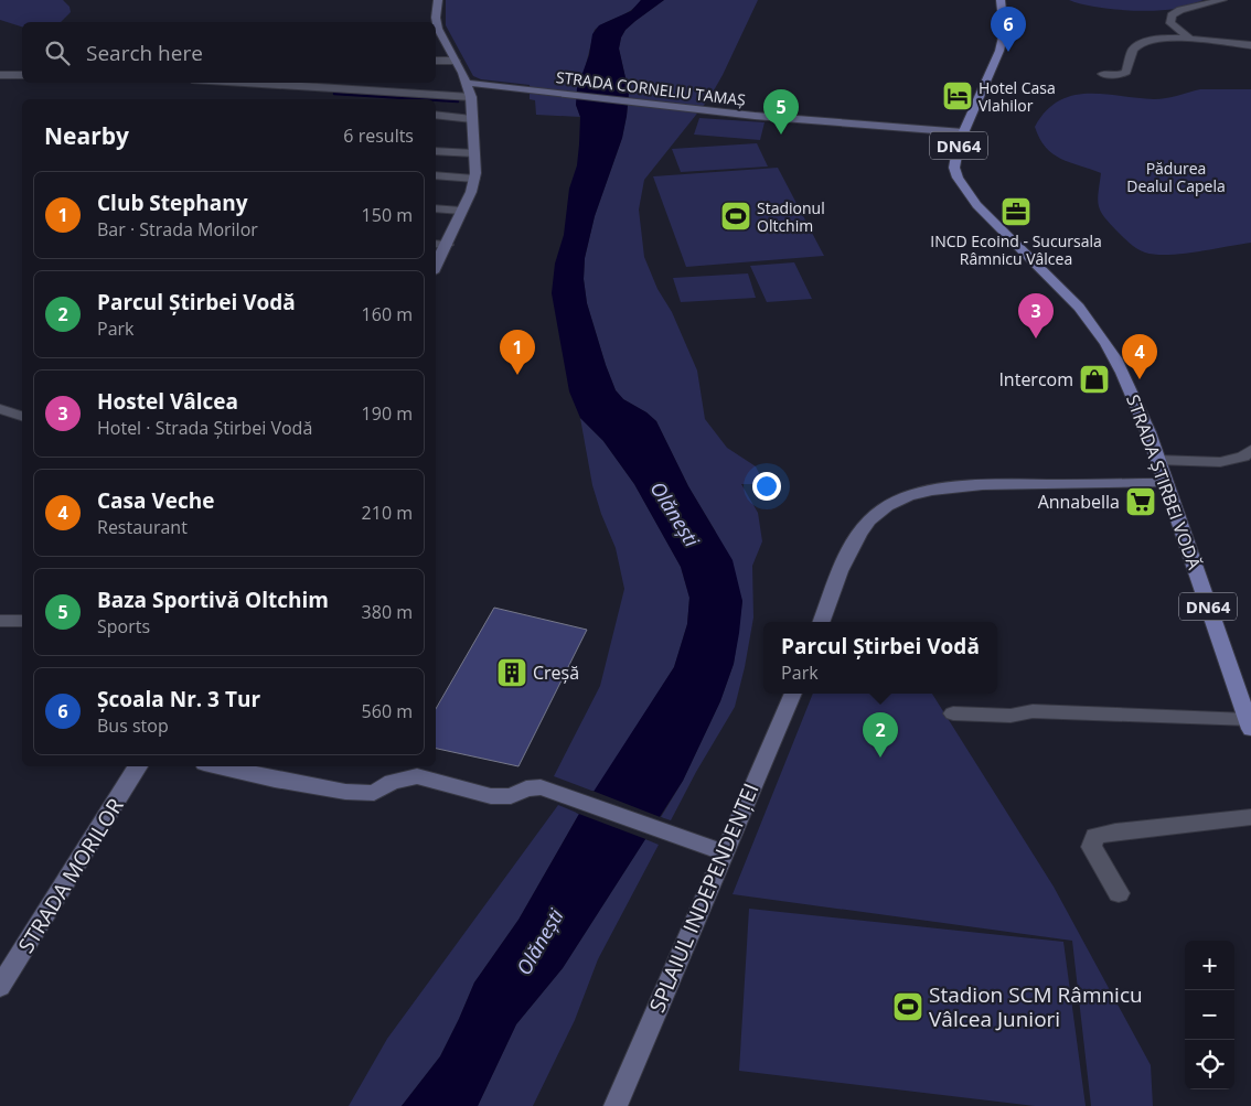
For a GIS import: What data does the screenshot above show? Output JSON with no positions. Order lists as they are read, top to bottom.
{
  "streets": {
    "main road": ["DN64", "STRADA ȘTIRBEI VODĂ"],
    "street": ["STRADA CORNELIU TAMAȘ", "STRADA MORILOR", "SPLAIUL INDEPENDENȚEI"]
  },
  "crossings": [
    ["STRADA CORNELIU TAMAȘ", "STRADA ȘTIRBEI VODĂ"]
  ],
  "water": ["Olănești"],
  "parks": ["Pădurea Dealul Capela"],
  "places": {
    "hotel": ["Hotel Casa Vlahilor"],
    "office": ["INCD Ecoind - Sucursala Râmnicu Vâlcea"],
    "sports": ["Stadionul Oltchim", "Stadion SCM Râmnicu Vâlcea Juniori"],
    "shop": ["Intercom"],
    "supermarket": ["Annabella"],
    "building": ["Creșă"]
  },
  "page": {
    "pins": [
      "6",
      "5",
      "3",
      "1",
      "4",
      "2"
    ],
    "search": "Search here",
    "heading": ["Nearby", "6 results"],
    "list": [
      {
        "mark": "1",
        "name": "Club Stephany",
        "note": "Bar · Strada Morilor",
        "value": "150 m"
      },
      {
        "mark": "2",
        "name": "Parcul Știrbei Vodă",
        "note": "Park",
        "value": "160 m"
      },
      {
        "mark": "3",
        "name": "Hostel Vâlcea",
        "note": "Hotel · Strada Știrbei Vodă",
        "value": "190 m"
      },
      {
        "mark": "4",
        "name": "Casa Veche",
        "note": "Restaurant",
        "value": "210 m"
      },
      {
        "mark": "5",
        "name": "Baza Sportivă Oltchim",
        "note": "Sports",
        "value": "380 m"
      },
      {
        "mark": "6",
        "name": "Școala Nr. 3 Tur",
        "note": "Bus stop",
        "value": "560 m"
      }
    ],
    "popup": ["Parcul Știrbei Vodă", "Park"],
    "map_buttons": ["+", "−"]
  }
}
